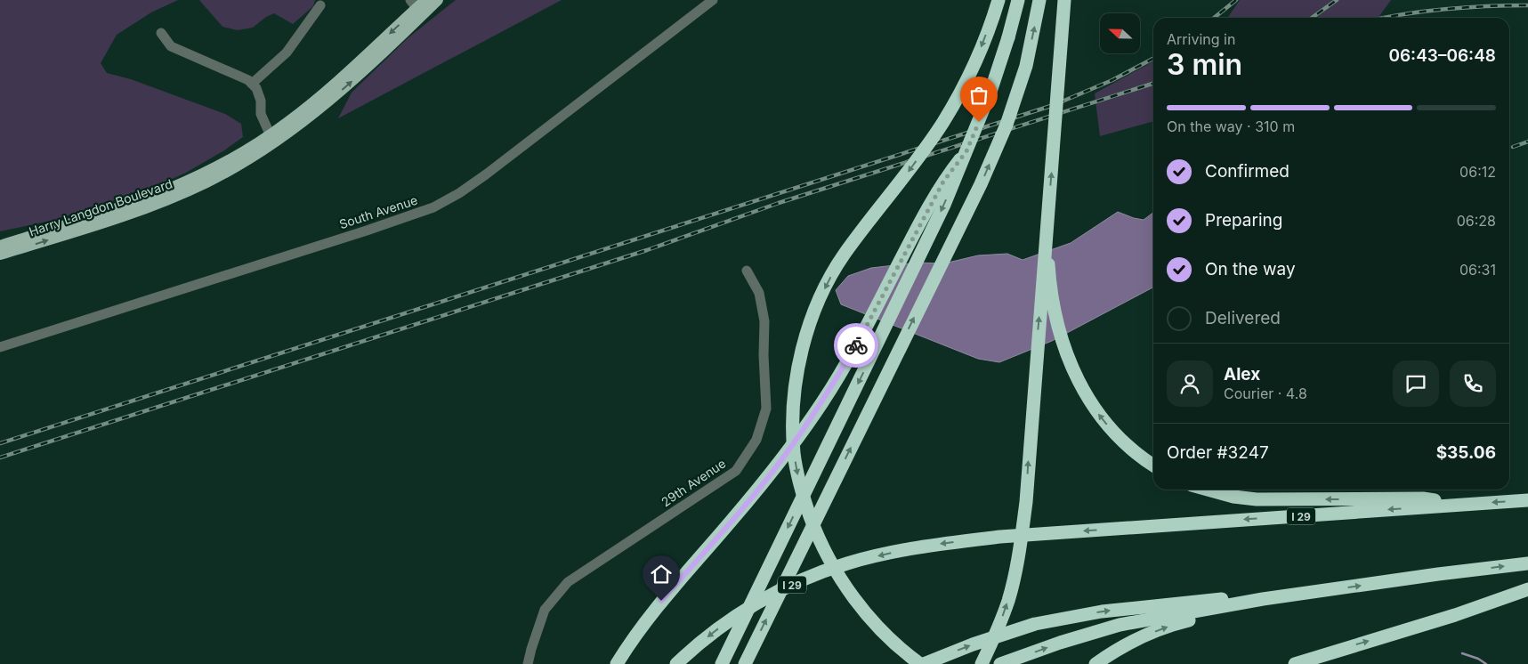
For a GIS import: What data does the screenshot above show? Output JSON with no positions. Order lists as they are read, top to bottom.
{
  "streets": {
    "highway": ["I 29"],
    "main road": ["Harry Langdon Boulevard"],
    "street": ["South Avenue", "29th Avenue"]
  },
  "north": "left",
  "page": {
    "heading": ["3 min", "Arriving in", "06:43–06:48"],
    "panel": [
      "Alex",
      "Courier · 4.8",
      "Order #3247",
      "$35.06"
    ],
    "bar": "On the way · 310 m",
    "list": [
      ["Confirmed", "06:12"],
      ["Preparing", "06:28"],
      ["On the way", "06:31"],
      "Delivered"
    ]
  }
}
